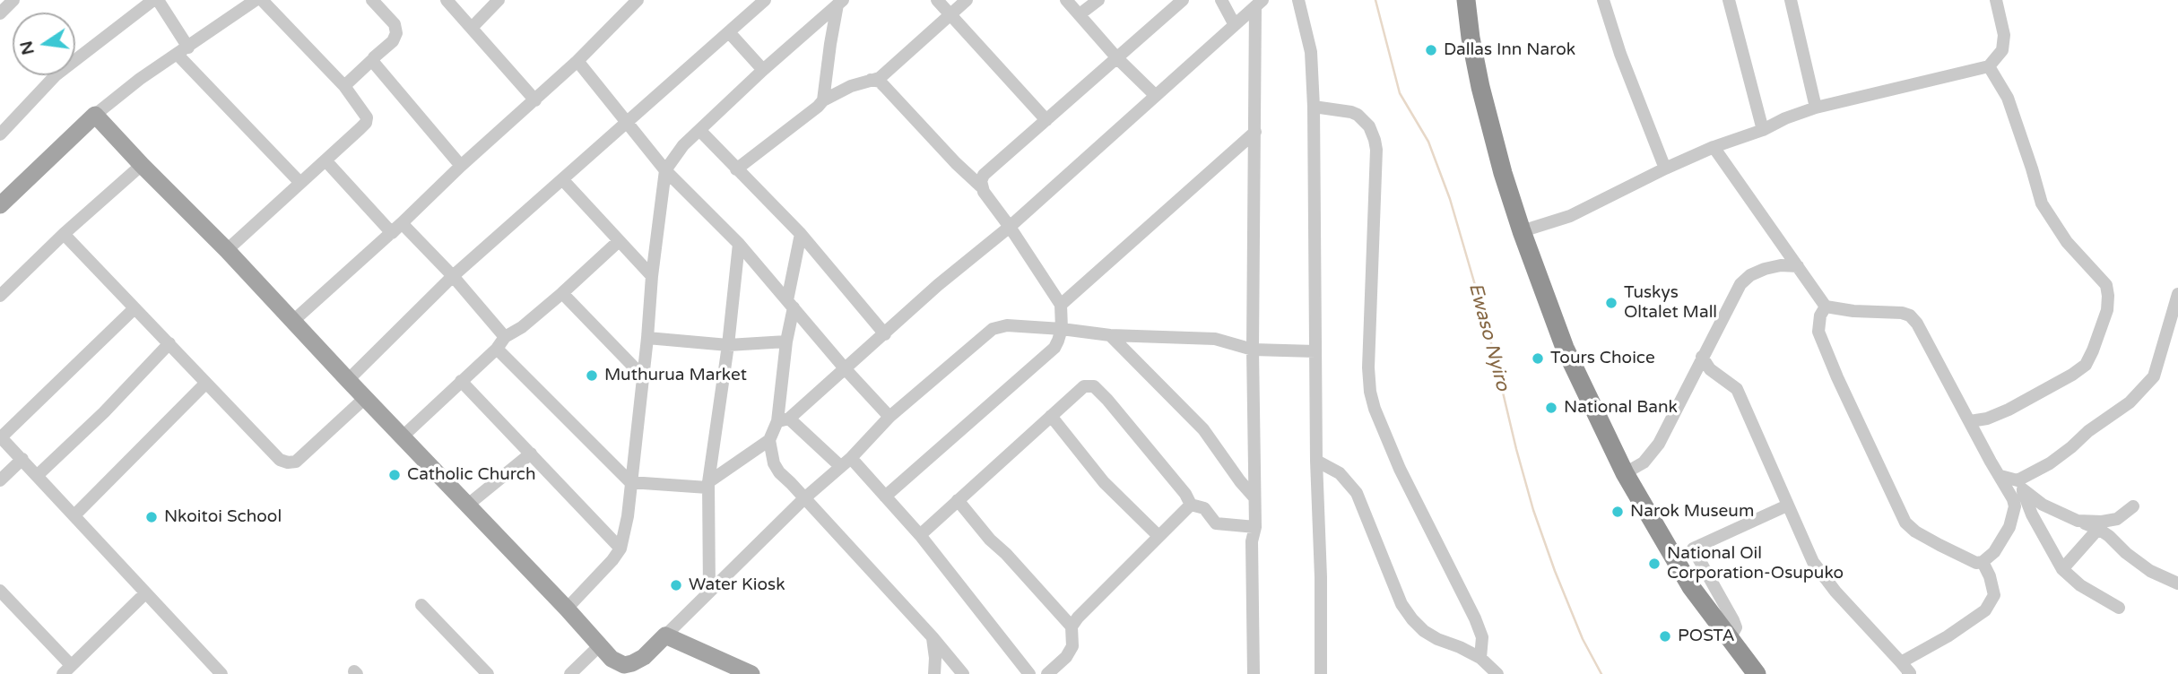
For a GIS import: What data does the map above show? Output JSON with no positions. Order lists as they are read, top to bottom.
{
  "water": ["Ewaso Nyiro"],
  "places": [
    "Dallas Inn Narok",
    "Tuskys Oltalet Mall",
    "Tours Choice",
    "Muthurua Market",
    "National Bank",
    "Catholic Church",
    "Narok Museum",
    "Nkoitoi School",
    "National Oil Corporation-Osupuko",
    "Water Kiosk",
    "POSTA"
  ],
  "north": "left"
}
